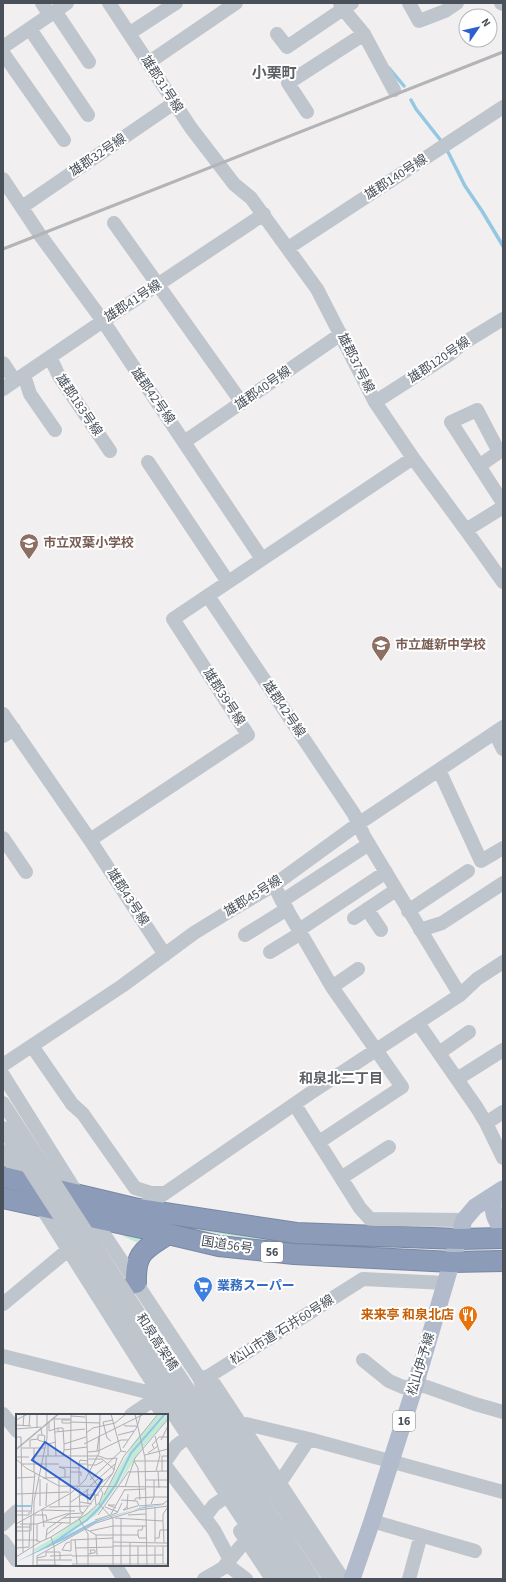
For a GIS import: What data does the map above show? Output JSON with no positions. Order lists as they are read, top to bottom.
{
  "streets": {
    "highway": ["国道56号", "56"],
    "main road": ["松山伊予線", "16"],
    "street": [
      "雄郡31号線",
      "雄郡32号線",
      "雄郡140号線",
      "雄郡41号線",
      "雄郡120号線",
      "雄郡37号線",
      "雄郡40号線",
      "雄郡42号線",
      "雄郡183号線",
      "雄郡39号線",
      "雄郡45号線",
      "雄郡43号線",
      "松山市道 石井60号線",
      "和泉高架橋"
    ]
  },
  "crossings": [
    ["雄郡31号線", "雄郡32号線"],
    ["雄郡31号線", "雄郡37号線"],
    ["雄郡32号線", "雄郡42号線"],
    ["雄郡140号線", "雄郡37号線"],
    ["雄郡41号線", "雄郡37号線"],
    ["雄郡41号線", "雄郡42号線"],
    ["雄郡41号線", "雄郡183号線"],
    ["雄郡120号線", "雄郡37号線"],
    ["雄郡37号線", "雄郡40号線"],
    ["雄郡37号線", "雄郡39号線"],
    ["雄郡40号線", "雄郡42号線"],
    ["雄郡42号線", "雄郡39号線"],
    ["雄郡42号線", "雄郡45号線"],
    ["雄郡39号線", "雄郡43号線"],
    ["雄郡45号線", "雄郡43号線"],
    ["国道56号", "松山伊予線"],
    ["松山市道 石井60号線", "松山伊予線"]
  ],
  "districts": ["小栗町", "和泉北二丁目"],
  "places": {
    "school or university": ["市立双葉小学校", "市立雄新中学校"],
    "supermarket": ["業務スーパー"],
    "restaurant": ["来来亭 和泉北店"]
  },
  "north": "top right"
}
